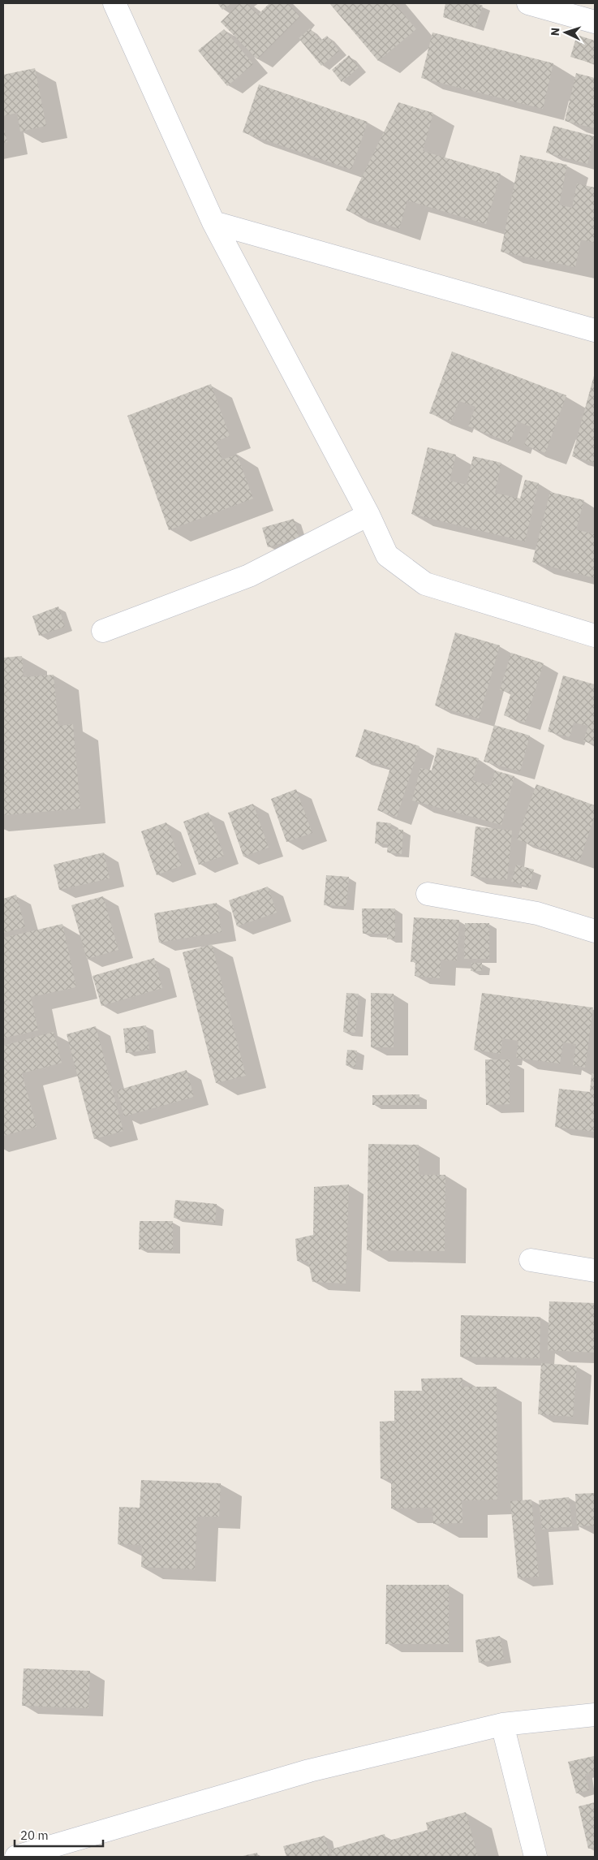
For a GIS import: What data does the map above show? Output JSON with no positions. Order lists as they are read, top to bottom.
{
  "scale_bar": "20 m",
  "north": "left"
}
